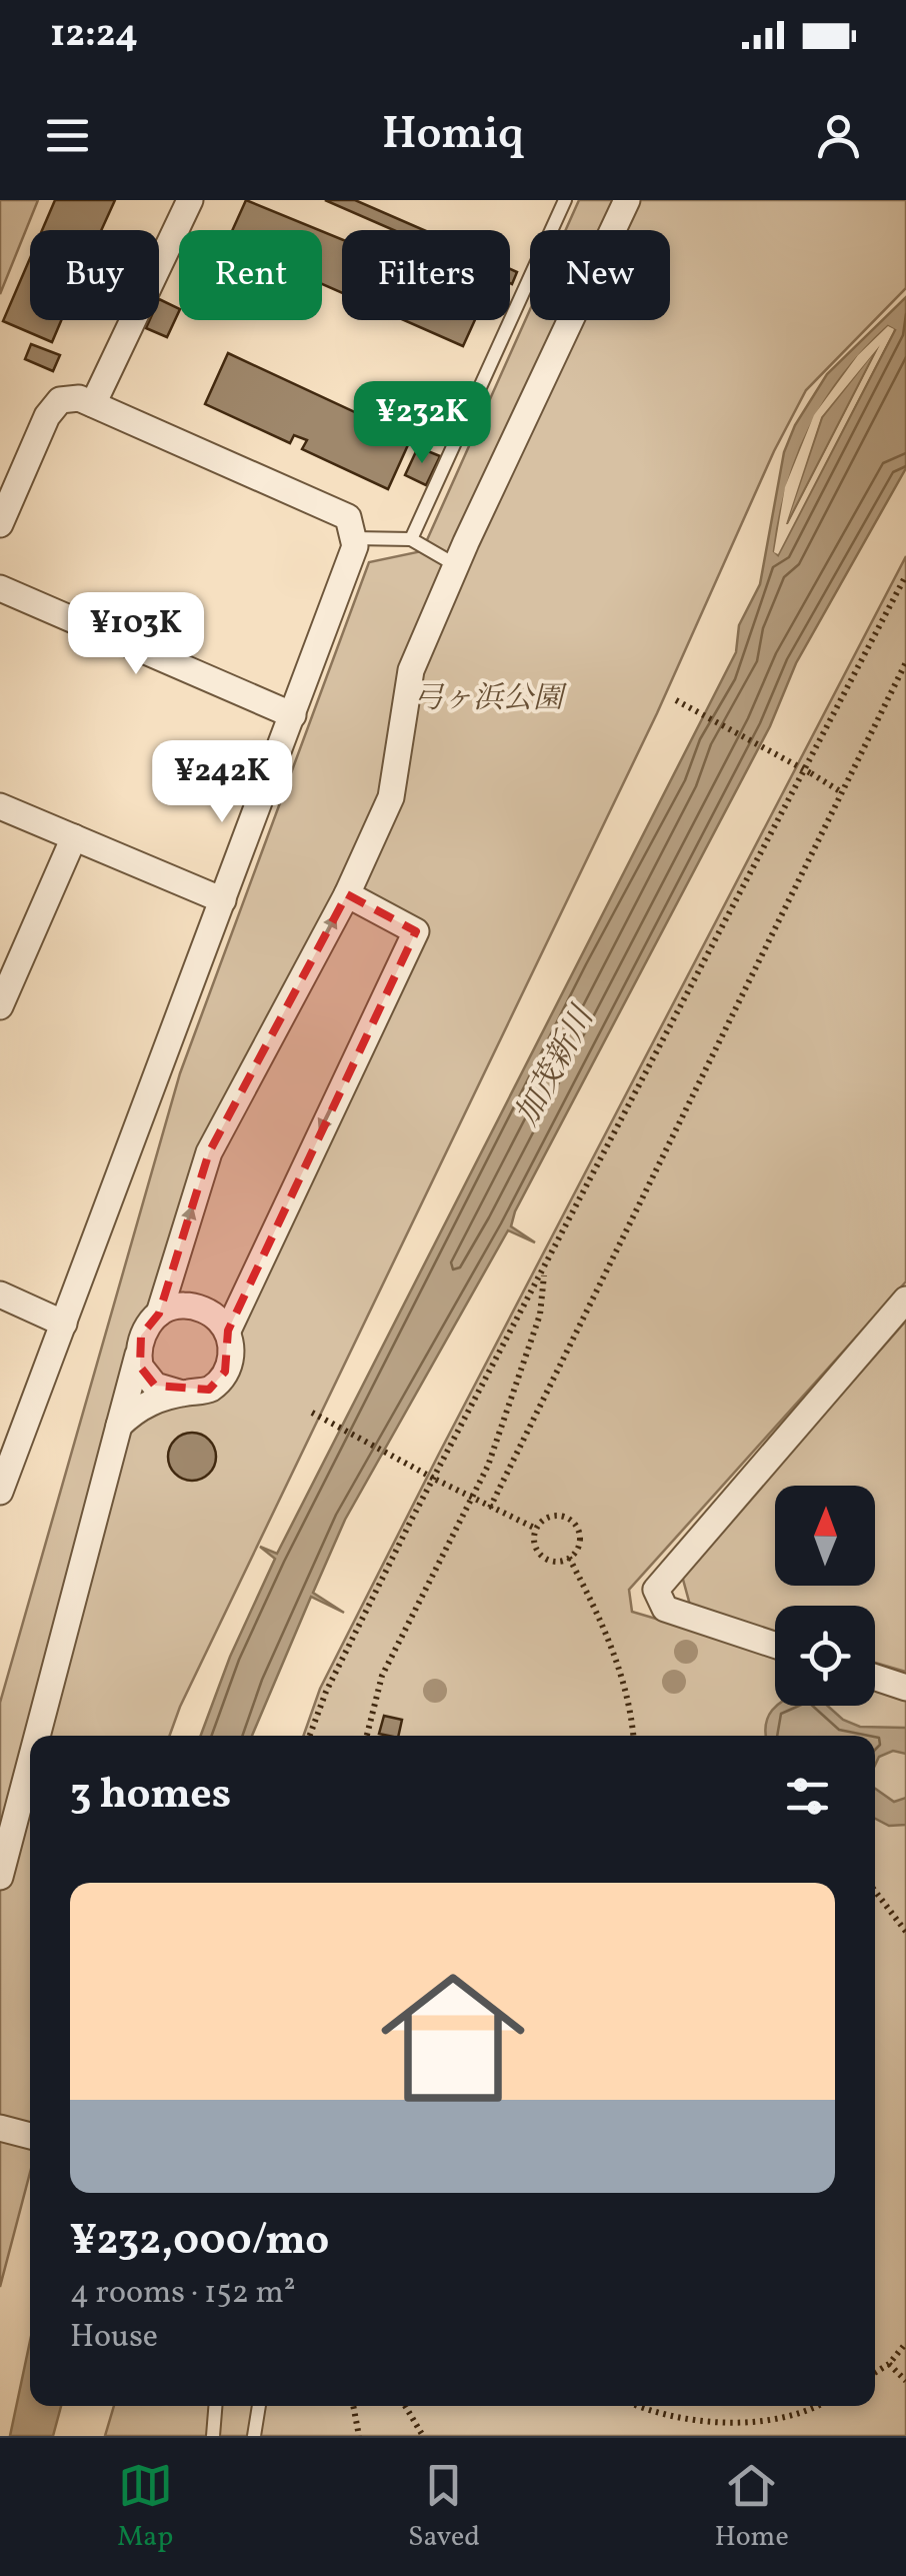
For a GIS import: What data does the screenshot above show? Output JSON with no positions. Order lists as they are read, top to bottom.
{
  "water": ["加茂新川"],
  "parks": ["弓ヶ浜公園"],
  "north": "top",
  "page": {
    "status": "12:24",
    "header": "Homiq",
    "chip": [
      "Buy",
      "Rent",
      "Filters",
      "New"
    ],
    "price": ["¥232K", "¥103K", "¥242K"],
    "heading": "3 homes",
    "list": [
      {
        "name": "¥232,000/mo",
        "note": "4 rooms · 152 m² · House"
      }
    ],
    "tabs": ["Map", "Saved", "Home"]
  }
}
